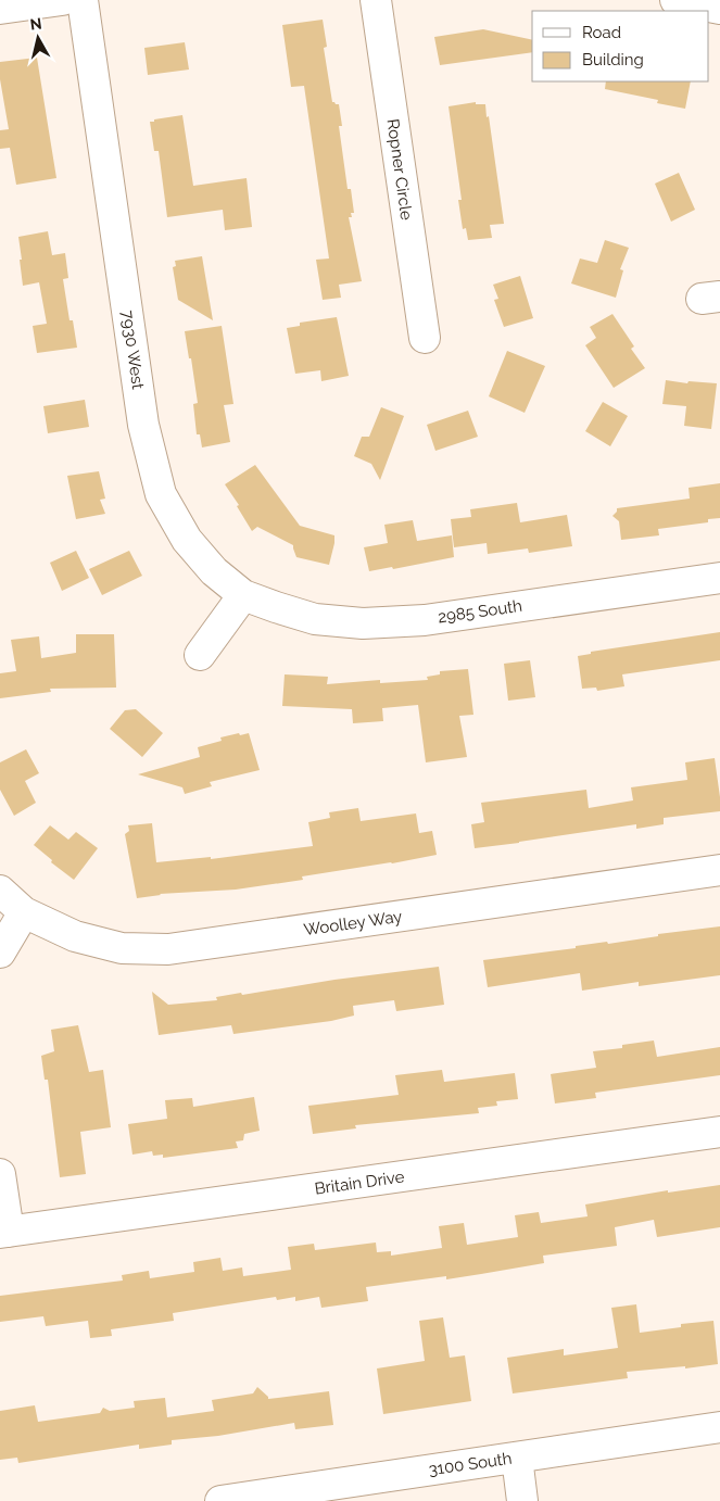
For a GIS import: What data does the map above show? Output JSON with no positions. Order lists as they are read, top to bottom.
{
  "streets": {
    "street": [
      "Ropner Circle",
      "7930 West",
      "2985 South",
      "Woolley Way",
      "Britain Drive",
      "3100 South"
    ]
  },
  "crossings": [
    ["7930 West", "2985 South"]
  ],
  "legend": ["Road", "Building"],
  "north": "top"
}
